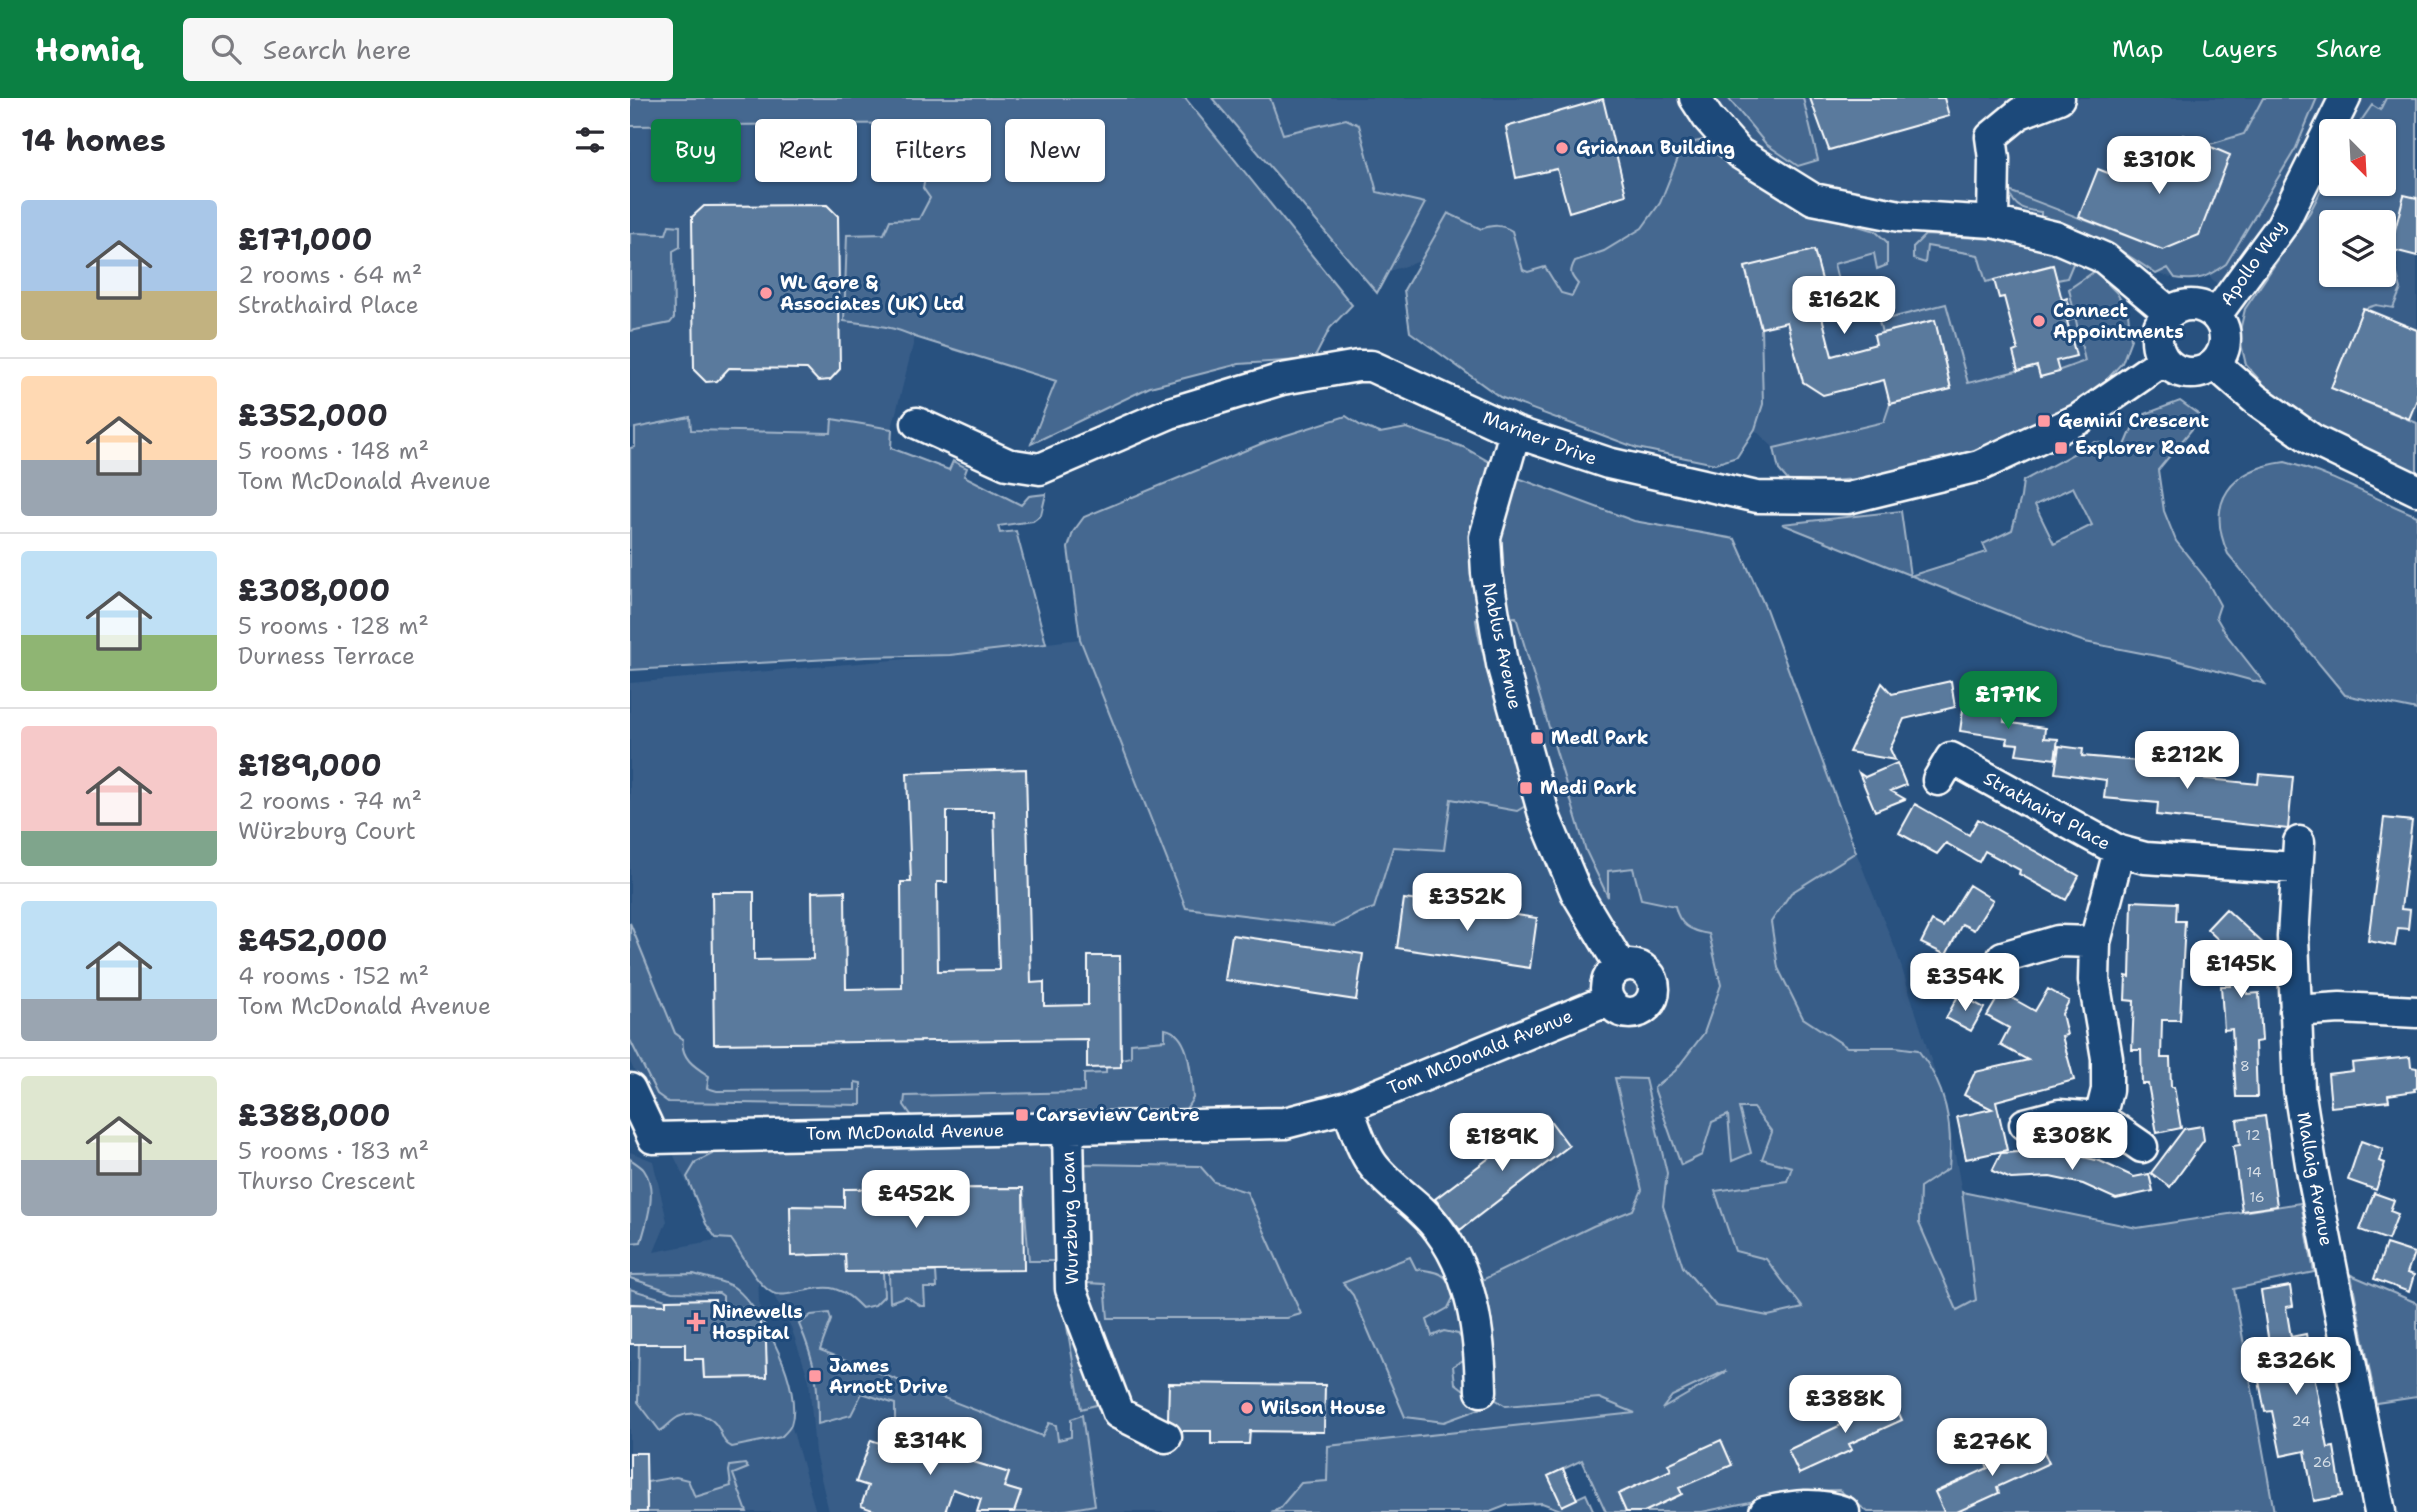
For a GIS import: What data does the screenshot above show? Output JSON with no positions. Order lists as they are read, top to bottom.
{
  "streets": {
    "street": [
      "Apollo Way",
      "Mariner Drive",
      "Nablus Avenue",
      "Strathaird Place",
      "Tom McDonald Avenue",
      "Mallaig Avenue",
      "Wurzburg Loan"
    ]
  },
  "crossings": [
    ["Apollo Way", "Mariner Drive"],
    ["Mariner Drive", "Nablus Avenue"],
    ["Nablus Avenue", "Tom McDonald Avenue"],
    ["Strathaird Place", "Mallaig Avenue"],
    ["Tom McDonald Avenue", "Wurzburg Loan"]
  ],
  "places": {
    "other": [
      "Grianan Building",
      "WL Gore & Associates (UK) Ltd",
      "Connect Appointments",
      "Wilson House"
    ],
    "transit": [
      "Gemini Crescent",
      "Explorer Road",
      "Medl Park",
      "Medi Park",
      "Carseview Centre",
      "James Arnott Drive"
    ],
    "health": ["Ninewells Hospital"]
  },
  "house_numbers": [
    "8",
    "12",
    "14",
    "16",
    "24",
    "26"
  ],
  "north": "bottom right",
  "page": {
    "header": "Homiq",
    "search": "Search here",
    "nav": ["Map", "Layers", "Share"],
    "heading": "14 homes",
    "chip": [
      "Buy",
      "Rent",
      "Filters",
      "New"
    ],
    "price": [
      "£310K",
      "£162K",
      "£171K",
      "£212K",
      "£352K",
      "£145K",
      "£354K",
      "£308K",
      "£189K",
      "£452K",
      "£326K",
      "£388K",
      "£314K",
      "£276K"
    ],
    "list": [
      {
        "name": "£171,000",
        "note": "2 rooms · 64 m² · Strathaird Place"
      },
      {
        "name": "£352,000",
        "note": "5 rooms · 148 m² · Tom McDonald Avenue"
      },
      {
        "name": "£308,000",
        "note": "5 rooms · 128 m² · Durness Terrace"
      },
      {
        "name": "£189,000",
        "note": "2 rooms · 74 m² · Würzburg Court"
      },
      {
        "name": "£452,000",
        "note": "4 rooms · 152 m² · Tom McDonald Avenue"
      },
      {
        "name": "£388,000",
        "note": "5 rooms · 183 m² · Thurso Crescent"
      }
    ]
  }
}
